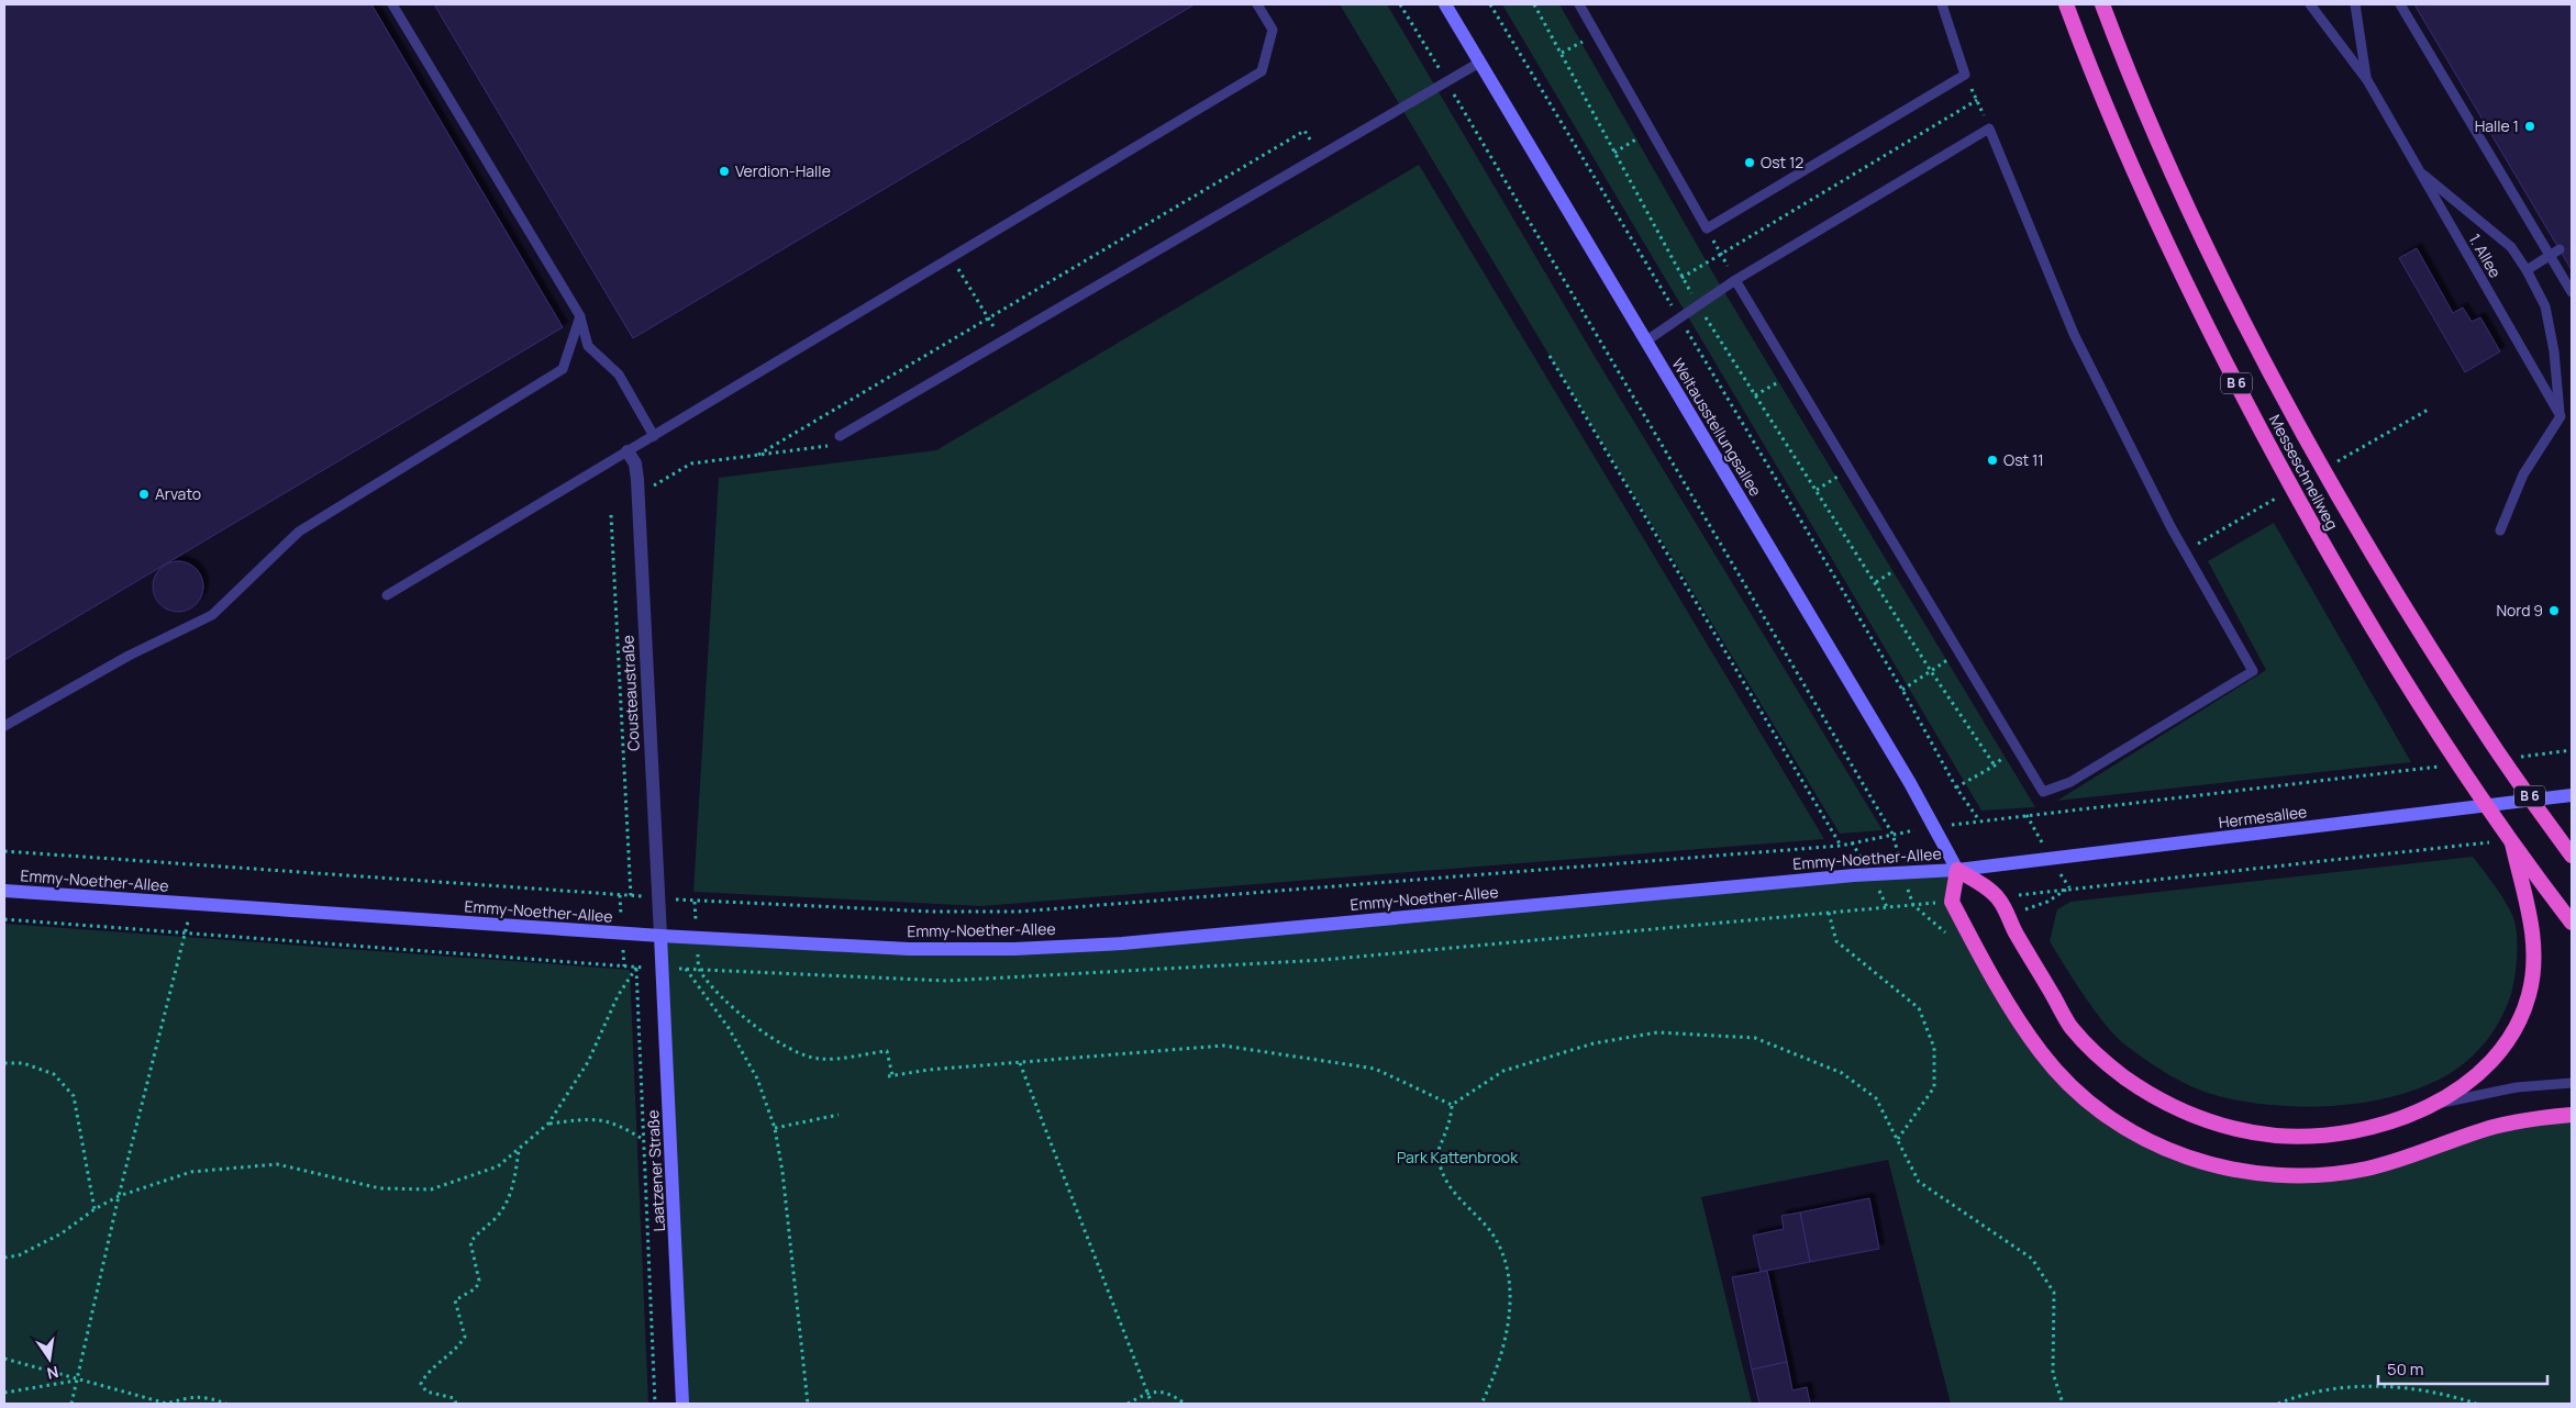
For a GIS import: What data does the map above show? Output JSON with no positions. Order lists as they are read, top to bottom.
{
  "streets": {
    "highway": ["B 6", "Messeschnellweg"],
    "main road": [
      "Weltausstellungsallee",
      "Hermesallee",
      "Emmy-Noether-Allee",
      "Laatzener Straße"
    ],
    "street": ["Cousteaustraße"],
    "lane": ["1. Allee"]
  },
  "crossings": [
    ["Weltausstellungsallee", "Hermesallee"],
    ["Weltausstellungsallee", "Emmy-Noether-Allee"],
    ["Cousteaustraße", "Emmy-Noether-Allee"],
    ["Cousteaustraße", "Laatzener Straße"],
    ["Hermesallee", "Emmy-Noether-Allee"],
    ["Emmy-Noether-Allee", "Laatzener Straße"]
  ],
  "parks": ["Park Kattenbrook"],
  "places": [
    "Halle 1",
    "Ost 12",
    "Verdion-Halle",
    "Ost 11",
    "Arvato",
    "Nord 9"
  ],
  "scale_bar": "50 m",
  "north": "bottom"
}
